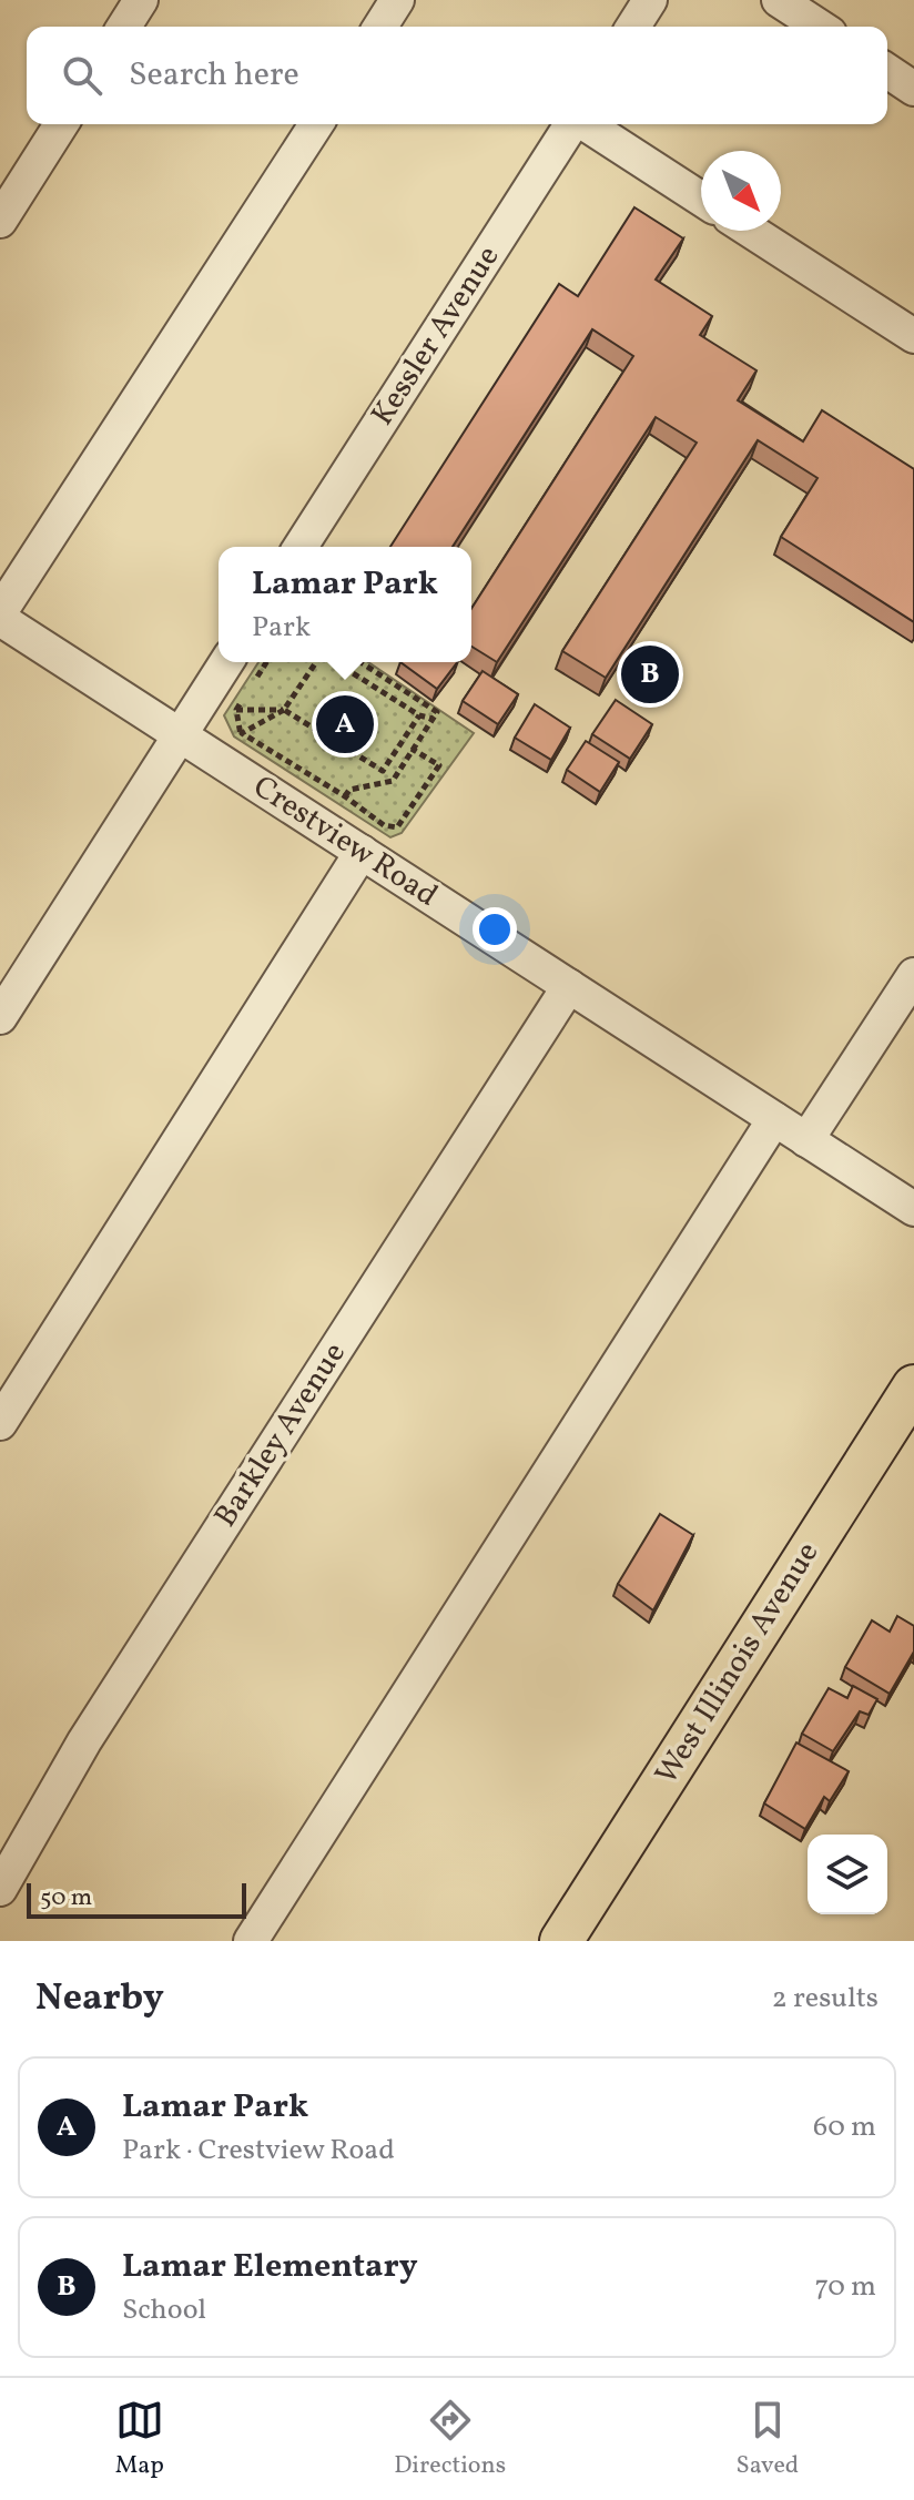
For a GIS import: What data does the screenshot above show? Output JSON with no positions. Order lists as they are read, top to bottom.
{
  "streets": {
    "main road": ["West Illinois Avenue"],
    "street": ["Kessler Avenue", "Crestview Road", "Barkley Avenue"]
  },
  "crossings": [
    ["Crestview Road", "Barkley Avenue"]
  ],
  "scale_bar": "50 m",
  "north": "bottom right",
  "page": {
    "search": "Search here",
    "popup": ["Lamar Park", "Park"],
    "pins": ["B", "A"],
    "scale": "50 m",
    "heading": ["Nearby", "2 results"],
    "list": [
      {
        "mark": "A",
        "name": "Lamar Park",
        "note": "Park · Crestview Road",
        "value": "60 m"
      },
      {
        "mark": "B",
        "name": "Lamar Elementary",
        "note": "School",
        "value": "70 m"
      }
    ],
    "nav": ["Map", "Directions", "Saved"]
  }
}
